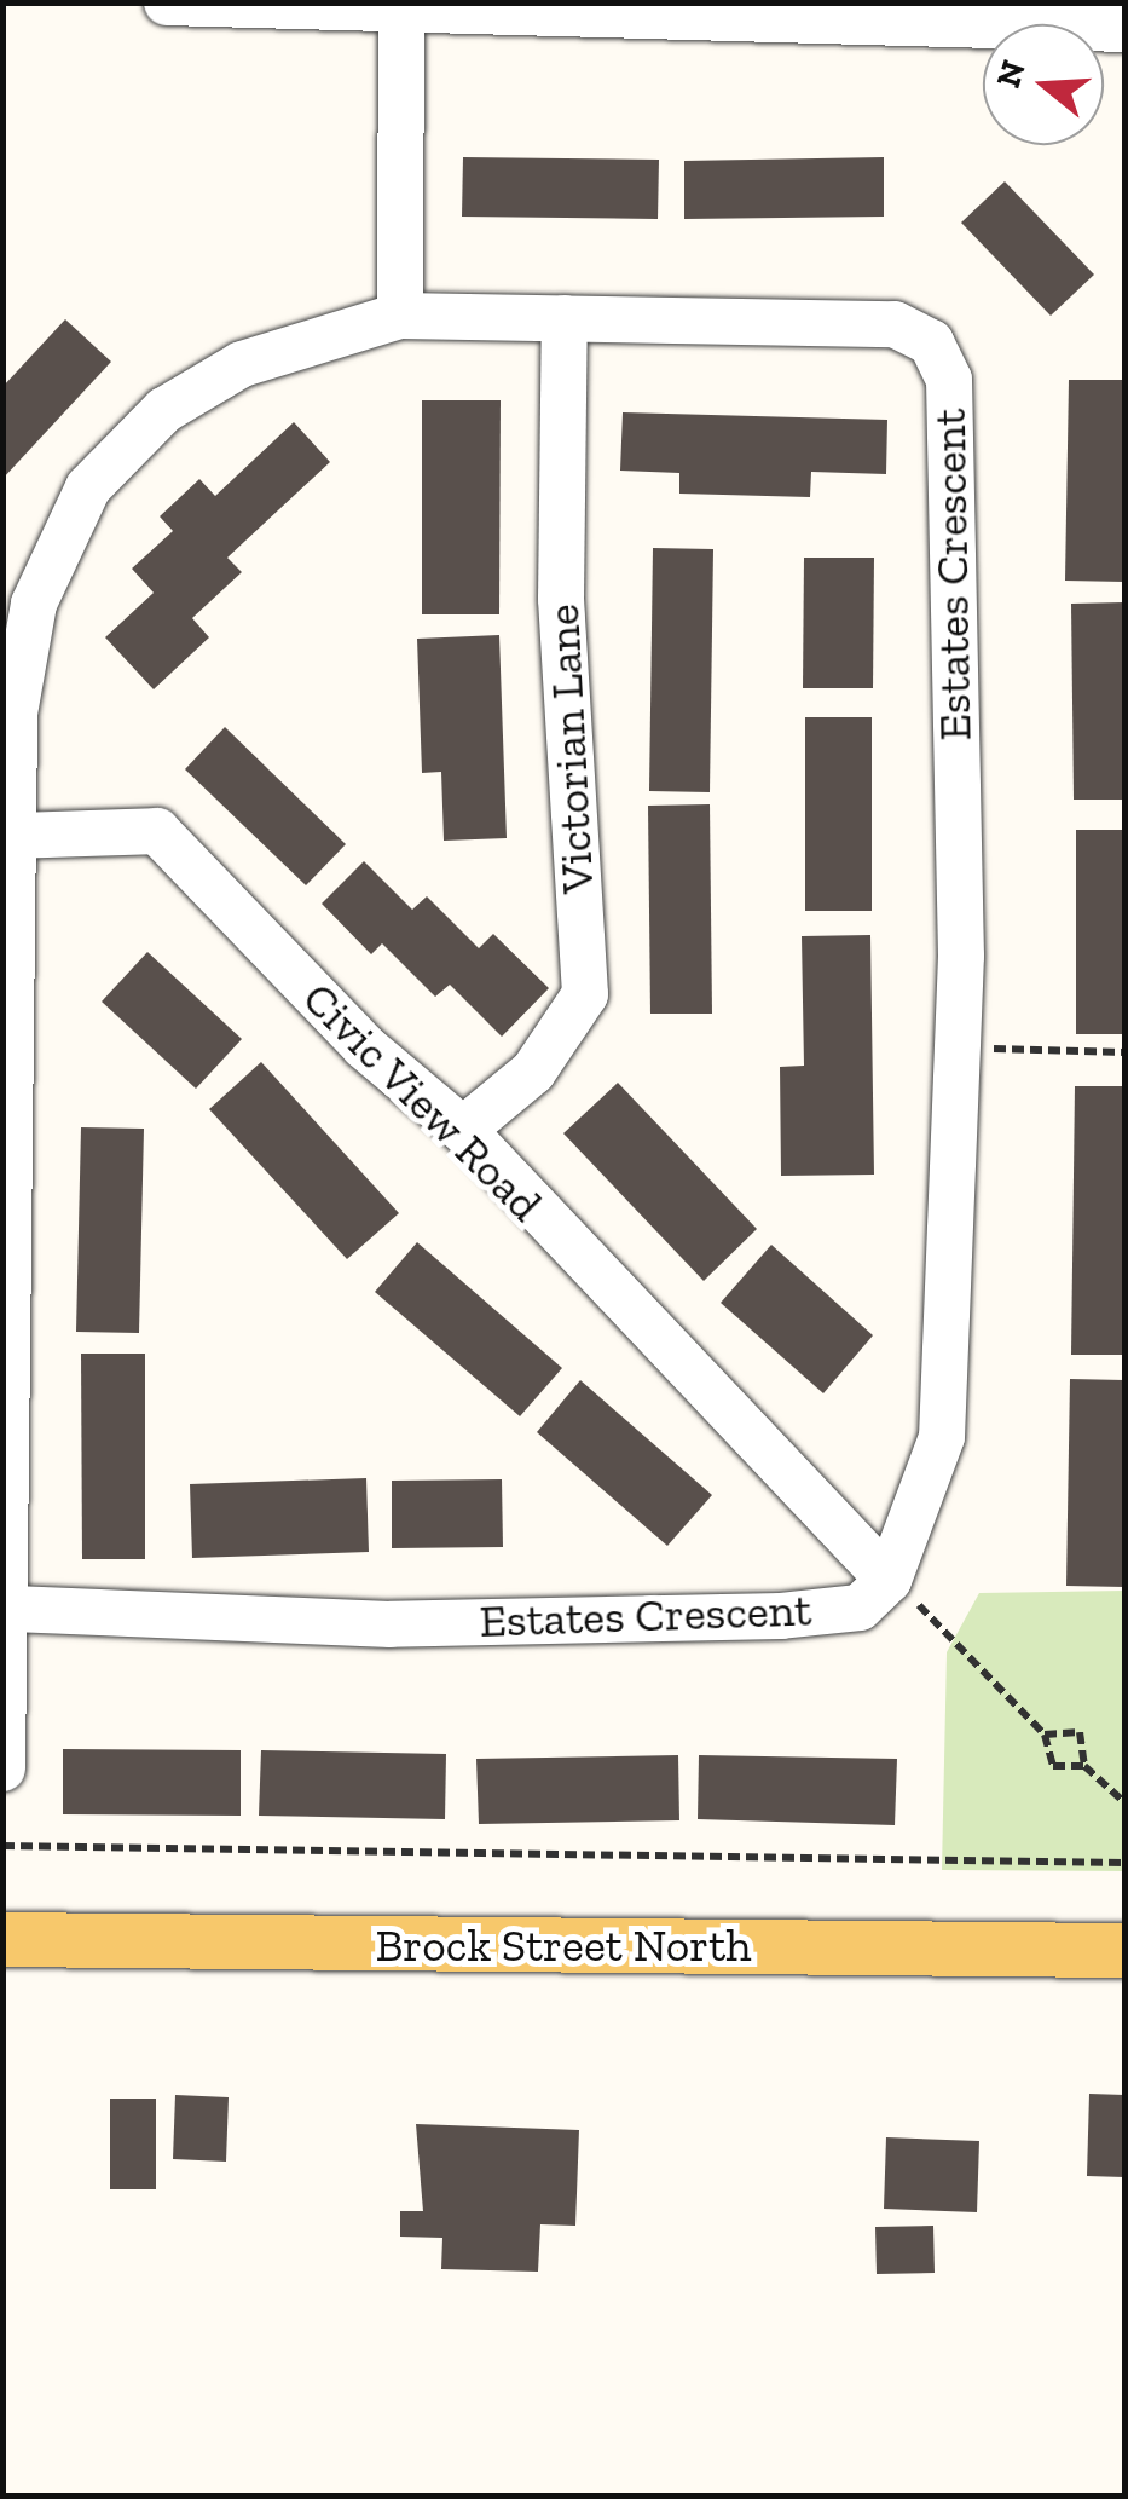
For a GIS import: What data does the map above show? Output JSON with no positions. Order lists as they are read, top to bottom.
{
  "streets": {
    "main road": ["Brock Street North"],
    "street": ["Estates Crescent", "Victorian Lane", "Civic View Road"]
  },
  "crossings": [
    ["Estates Crescent", "Victorian Lane"],
    ["Estates Crescent", "Civic View Road"],
    ["Victorian Lane", "Civic View Road"]
  ],
  "north": "left"
}
